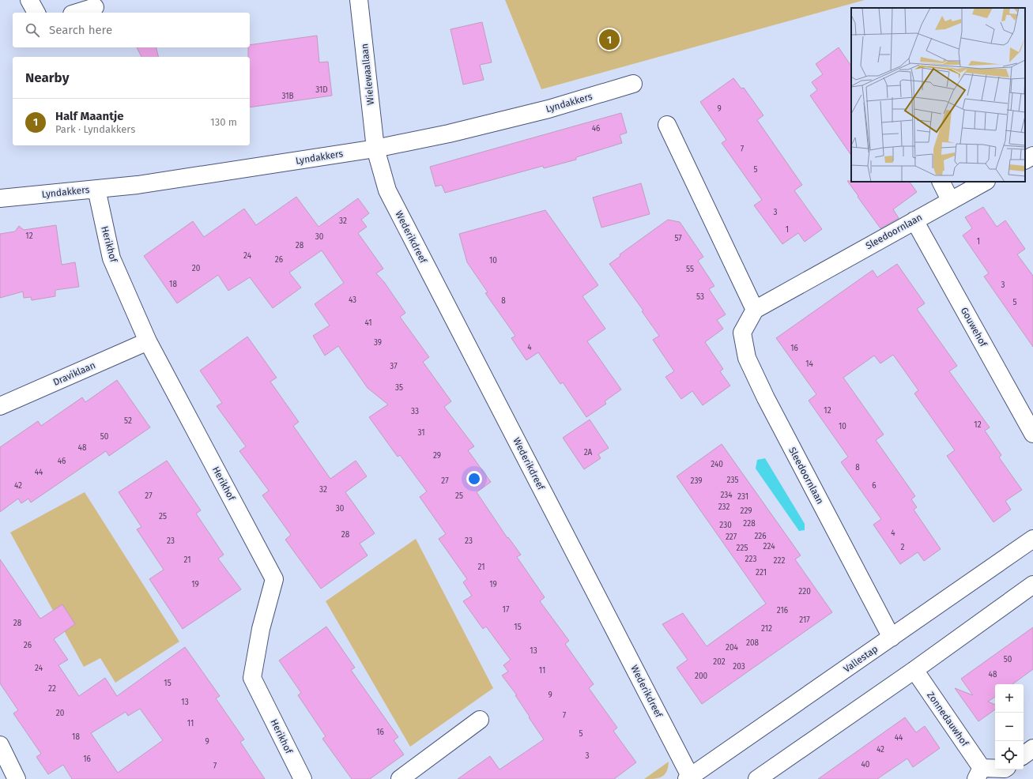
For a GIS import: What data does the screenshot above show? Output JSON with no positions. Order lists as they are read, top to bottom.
{
  "streets": {
    "street": [
      "Wielewaallaan",
      "Lyndakkers",
      "Sleedoornlaan",
      "Wederikdreef",
      "Herikhof",
      "Gouwehof",
      "Draviklaan",
      "Vallestap",
      "Zonnedauwhof"
    ]
  },
  "crossings": [
    ["Wielewaallaan", "Lyndakkers"],
    ["Wielewaallaan", "Wederikdreef"],
    ["Lyndakkers", "Wederikdreef"],
    ["Lyndakkers", "Herikhof"],
    ["Sleedoornlaan", "Gouwehof"],
    ["Sleedoornlaan", "Vallestap"],
    ["Wederikdreef", "Vallestap"],
    ["Herikhof", "Draviklaan"]
  ],
  "house_numbers": [
    "31D",
    "31B",
    "9",
    "46",
    "7",
    "5",
    "3",
    "32",
    "1",
    "12",
    "30",
    "57",
    "1",
    "28",
    "24",
    "26",
    "10",
    "20",
    "55",
    "18",
    "3",
    "53",
    "43",
    "8",
    "5",
    "41",
    "39",
    "4",
    "16",
    "14",
    "37",
    "35",
    "12",
    "33",
    "52",
    "12",
    "10",
    "31",
    "50",
    "48",
    "2A",
    "29",
    "46",
    "240",
    "8",
    "44",
    "235",
    "27",
    "239",
    "42",
    "6",
    "32",
    "234",
    "27",
    "25",
    "231",
    "232",
    "30",
    "229",
    "25",
    "228",
    "230",
    "4",
    "28",
    "226",
    "227",
    "23",
    "23",
    "224",
    "2",
    "225",
    "223",
    "21",
    "222",
    "21",
    "221",
    "19",
    "19",
    "220",
    "17",
    "216",
    "217",
    "28",
    "15",
    "212",
    "208",
    "26",
    "204",
    "13",
    "50",
    "202",
    "203",
    "24",
    "11",
    "48",
    "200",
    "15",
    "22",
    "9",
    "13",
    "20",
    "7",
    "11",
    "16",
    "5",
    "18",
    "44",
    "9",
    "42",
    "3",
    "16",
    "40",
    "7"
  ],
  "page": {
    "search": "Search here",
    "pins": "1",
    "heading": "Nearby",
    "list": [
      {
        "mark": "1",
        "name": "Half Maantje",
        "note": "Park · Lyndakkers",
        "value": "130 m"
      }
    ],
    "map_buttons": ["+", "−"]
  }
}
